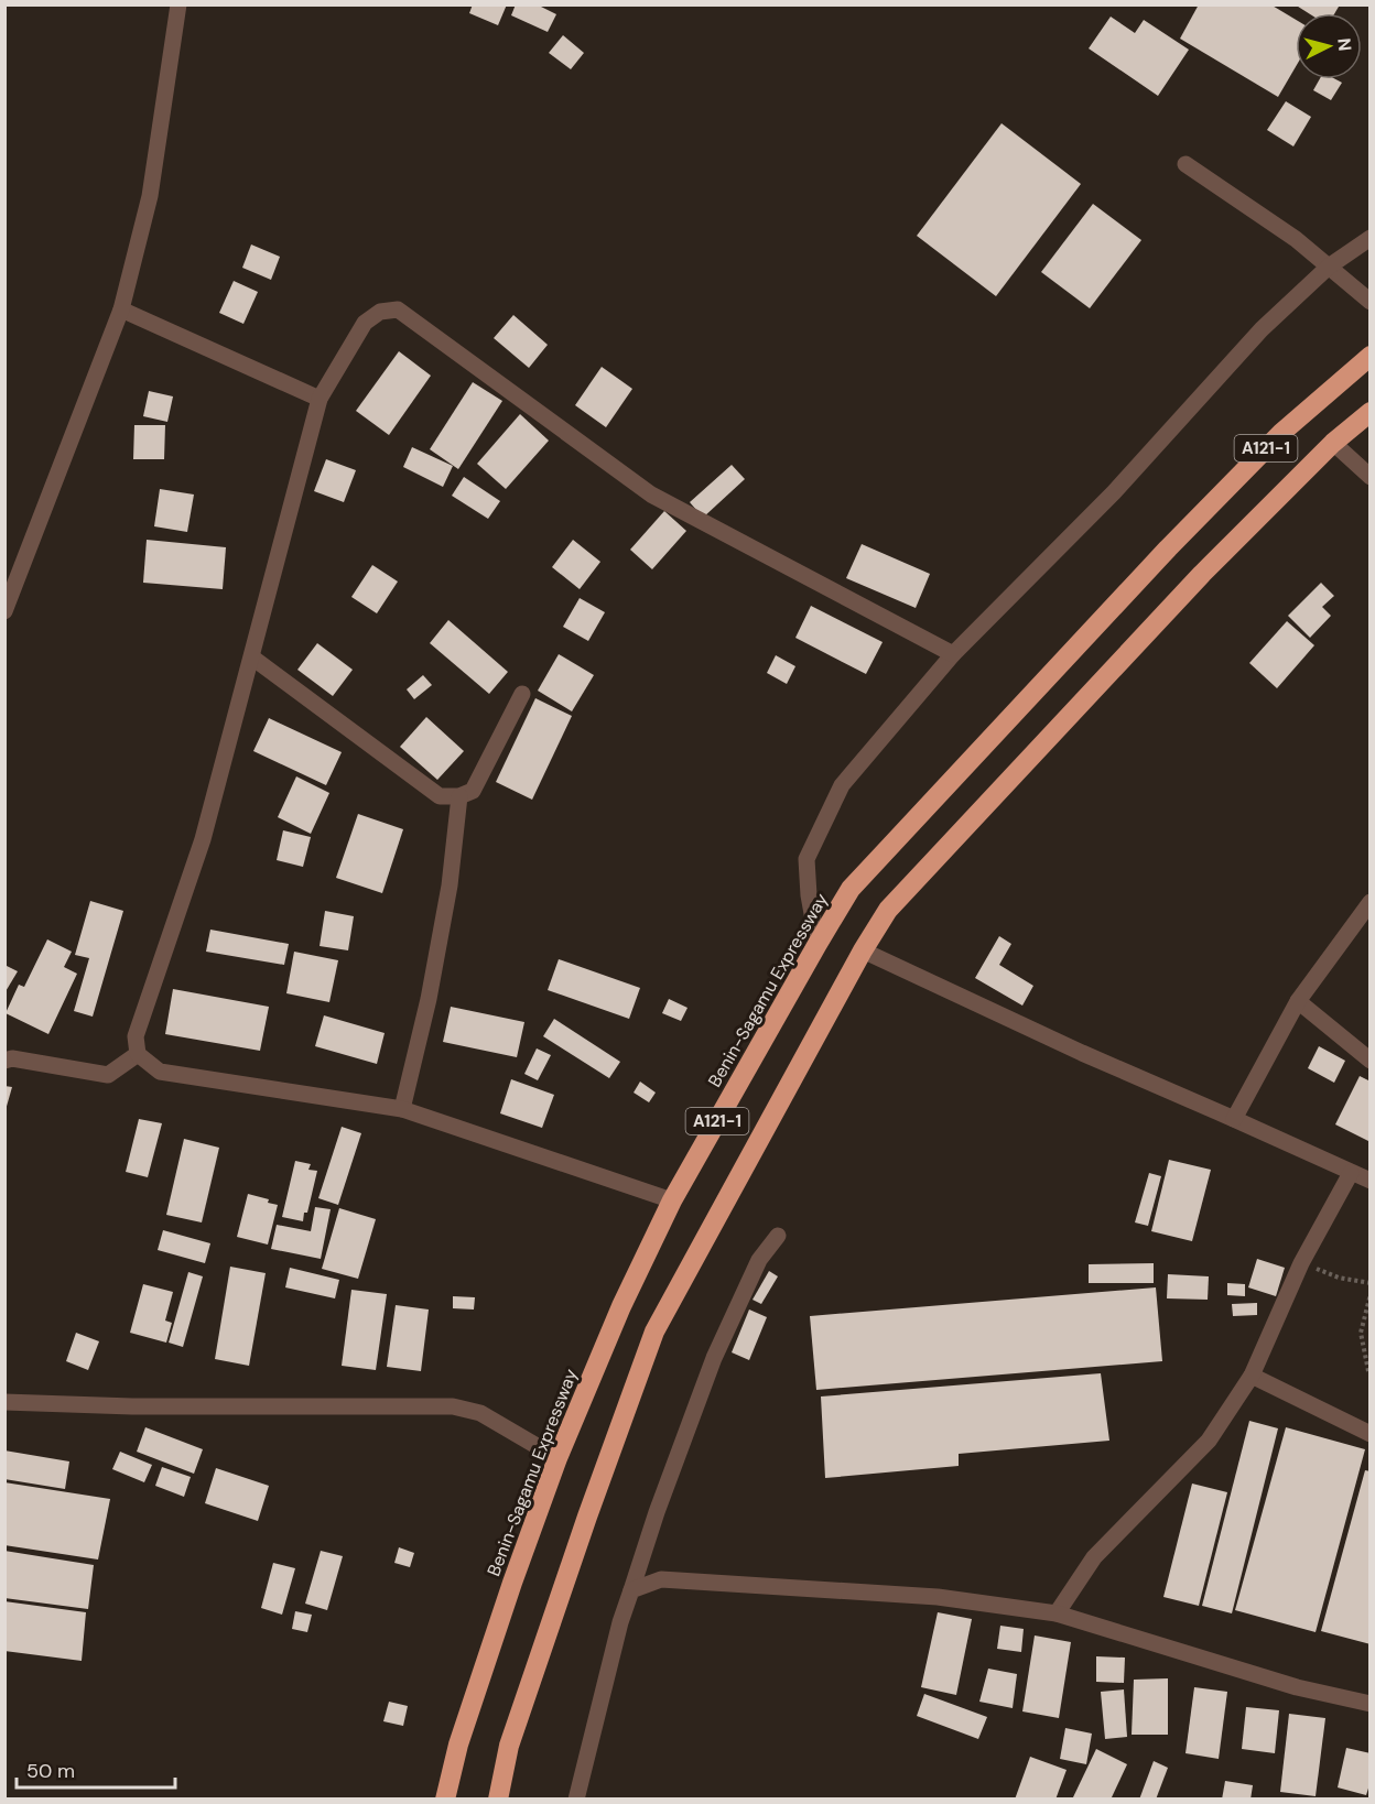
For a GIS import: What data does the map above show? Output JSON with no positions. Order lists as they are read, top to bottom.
{
  "streets": {
    "highway": ["A121-1", "Benin-Sagamu Expressway"]
  },
  "scale_bar": "50 m",
  "north": "right"
}
